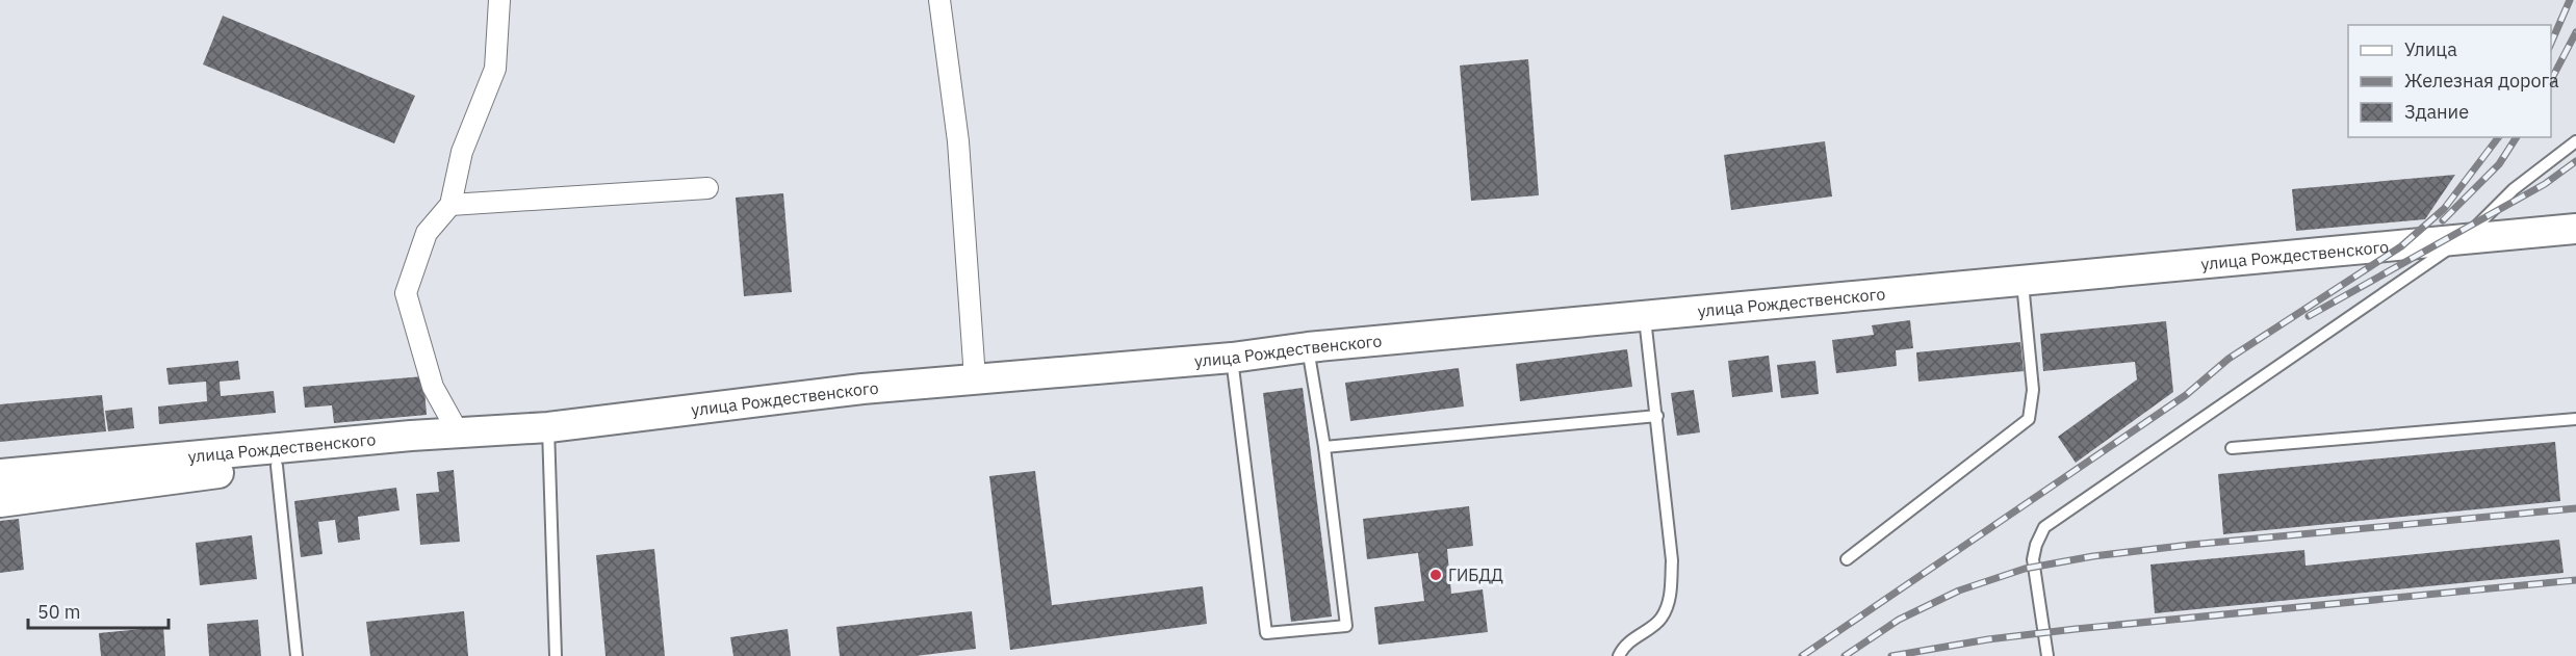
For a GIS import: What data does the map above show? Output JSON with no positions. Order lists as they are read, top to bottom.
{
  "streets": {
    "main road": ["улица Рождественского"]
  },
  "places": ["ГИБДД"],
  "legend": ["Улица", "Железная дорога", "Здание"],
  "scale_bar": "50 m"
}
